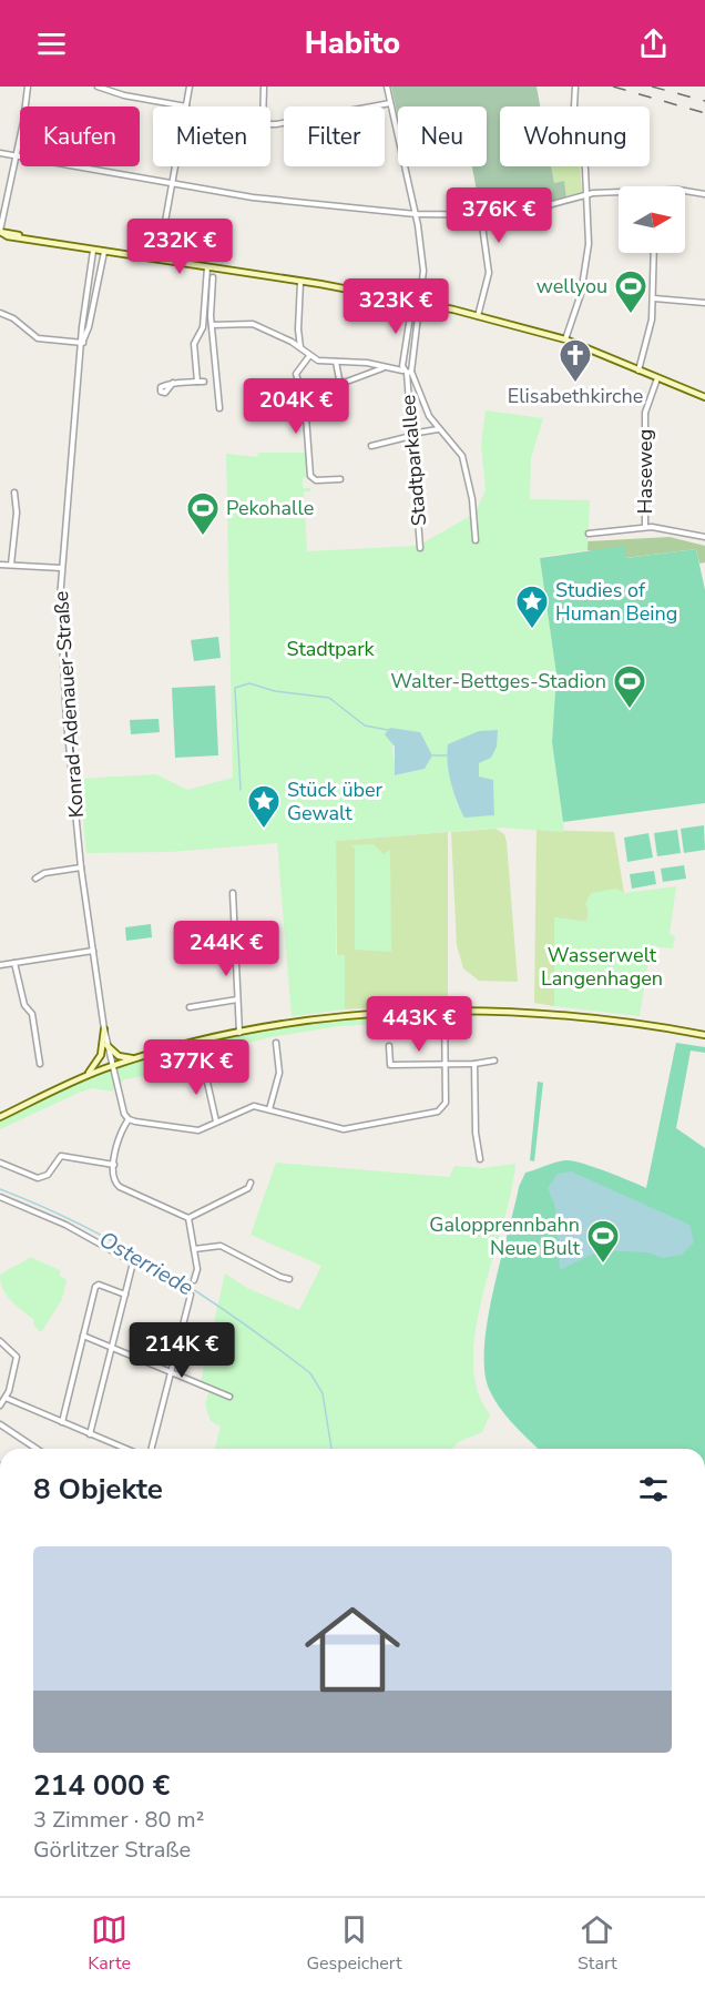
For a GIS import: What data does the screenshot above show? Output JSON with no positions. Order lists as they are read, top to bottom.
{
  "streets": {
    "street": ["Stadtparkallee", "Haseweg", "Konrad-Adenauer-Straße"]
  },
  "water": ["Osterriede"],
  "parks": ["Stadtpark", "Wasserwelt Langenhagen"],
  "places": {
    "sports": [
      "wellyou",
      "Pekohalle",
      "Walter-Bettges-Stadion",
      "Galopprennbahn Neue Bult"
    ],
    "church": ["Elisabethkirche"],
    "place": ["Studies of Human Being", "Stück über Gewalt"]
  },
  "north": "right",
  "page": {
    "header": "Habito",
    "chip": [
      "Kaufen",
      "Mieten",
      "Filter",
      "Neu",
      "Wohnung"
    ],
    "price": [
      "376K €",
      "232K €",
      "323K €",
      "204K €",
      "244K €",
      "443K €",
      "377K €",
      "214K €"
    ],
    "heading": "8 Objekte",
    "list": [
      {
        "name": "214 000 €",
        "note": "3 Zimmer · 80 m² · Görlitzer Straße"
      }
    ],
    "tabs": ["Karte", "Gespeichert", "Start"]
  }
}
